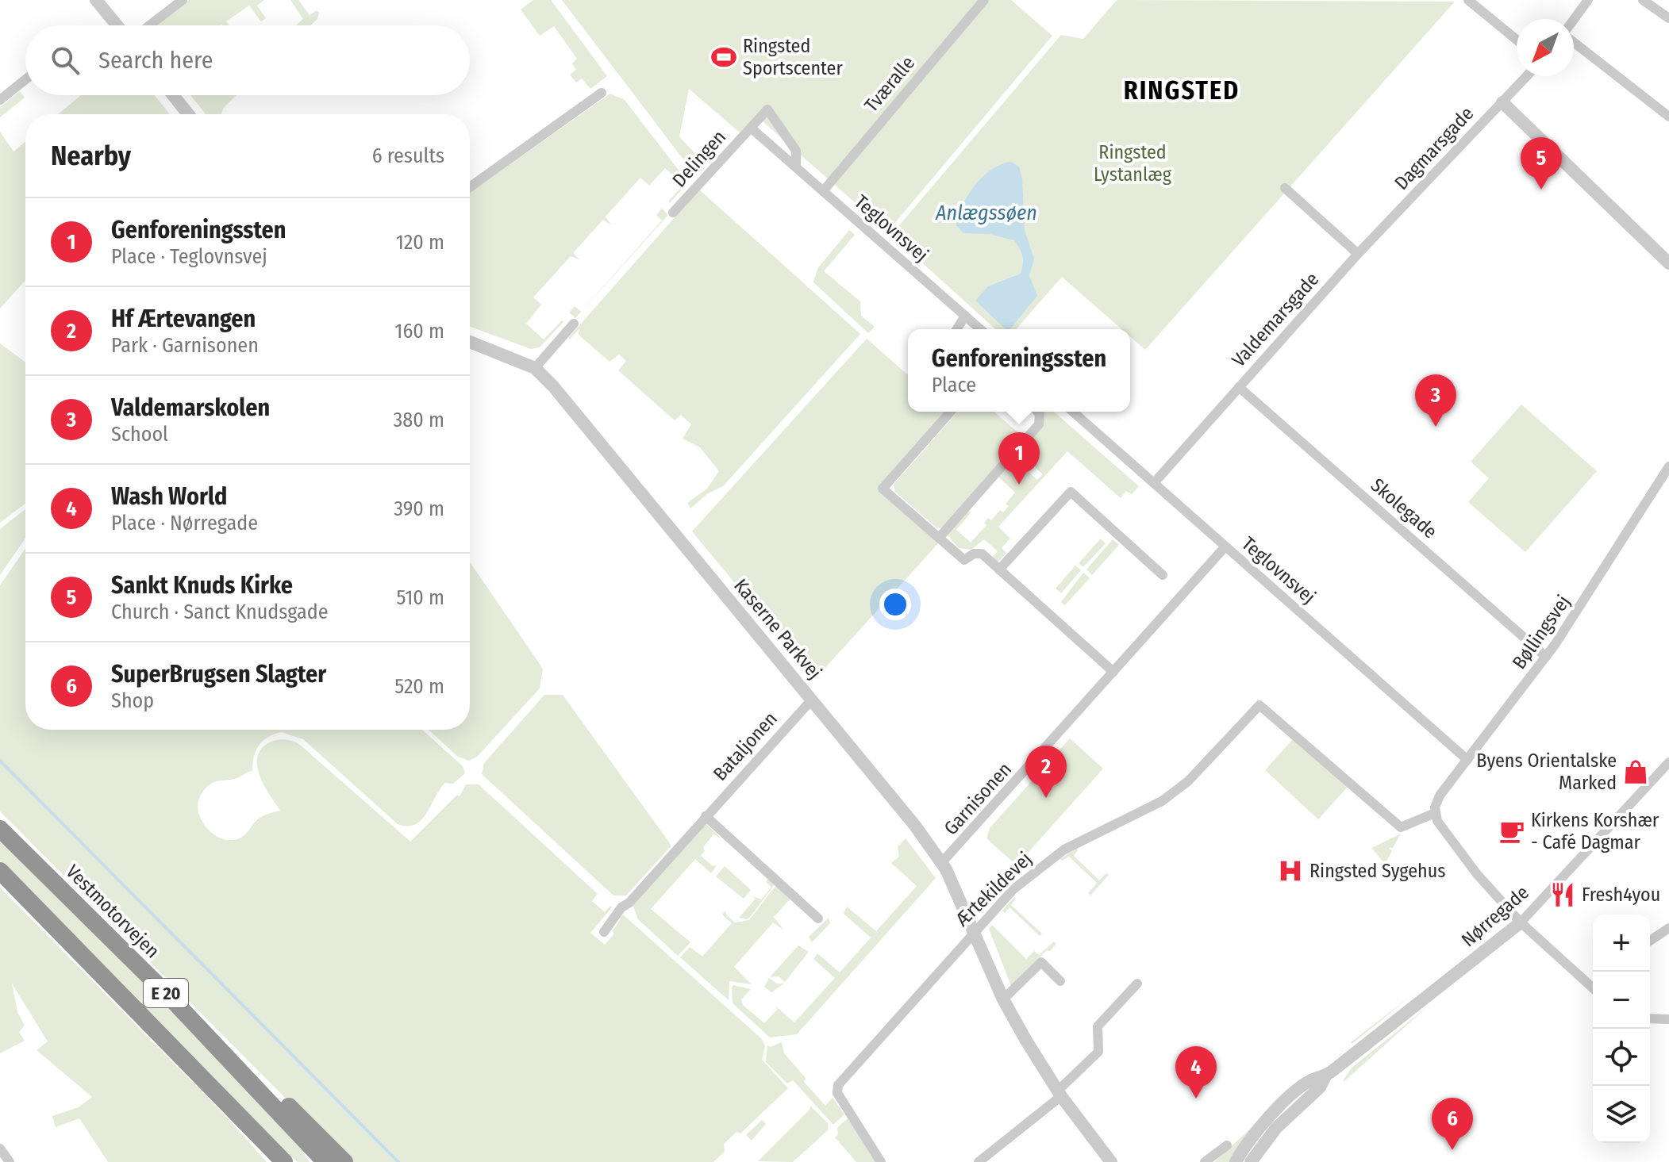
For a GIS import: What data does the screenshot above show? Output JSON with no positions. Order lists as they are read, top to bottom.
{
  "streets": {
    "highway": ["Vestmotorvejen", "E 20"],
    "street": [
      "Tværalle",
      "Dagmarsgade",
      "Delingen",
      "Teglovnsvej",
      "Valdemarsgade",
      "Skolegade",
      "Kaserne Parkvej",
      "Bøllingsvej",
      "Bataljonen",
      "Garnisonen",
      "Ærtekildevej",
      "Nørregade"
    ]
  },
  "crossings": [
    ["Tværalle", "Teglovnsvej"],
    ["Dagmarsgade", "Valdemarsgade"],
    ["Delingen", "Teglovnsvej"],
    ["Teglovnsvej", "Valdemarsgade"],
    ["Teglovnsvej", "Bøllingsvej"],
    ["Teglovnsvej", "Garnisonen"],
    ["Valdemarsgade", "Skolegade"],
    ["Skolegade", "Bøllingsvej"],
    ["Kaserne Parkvej", "Bataljonen"],
    ["Kaserne Parkvej", "Garnisonen"],
    ["Kaserne Parkvej", "Ærtekildevej"],
    ["Bøllingsvej", "Ærtekildevej"]
  ],
  "districts": ["RINGSTED"],
  "water": ["Anlægssøen"],
  "parks": ["Ringsted Lystanlæg"],
  "places": {
    "sports": ["Ringsted Sportscenter"],
    "shop": ["Byens Orientalske Marked"],
    "cafe": ["Kirkens Korshær - Café Dagmar"],
    "hospital": ["Ringsted Sygehus"],
    "restaurant": ["Fresh4you"]
  },
  "north": "bottom left",
  "page": {
    "search": "Search here",
    "heading": ["Nearby", "6 results"],
    "pins": [
      "5",
      "3",
      "1",
      "2",
      "4",
      "6"
    ],
    "list": [
      {
        "mark": "1",
        "name": "Genforeningssten",
        "note": "Place · Teglovnsvej",
        "value": "120 m"
      },
      {
        "mark": "2",
        "name": "Hf Ærtevangen",
        "note": "Park · Garnisonen",
        "value": "160 m"
      },
      {
        "mark": "3",
        "name": "Valdemarskolen",
        "note": "School",
        "value": "380 m"
      },
      {
        "mark": "4",
        "name": "Wash World",
        "note": "Place · Nørregade",
        "value": "390 m"
      },
      {
        "mark": "5",
        "name": "Sankt Knuds Kirke",
        "note": "Church · Sanct Knudsgade",
        "value": "510 m"
      },
      {
        "mark": "6",
        "name": "SuperBrugsen Slagter",
        "note": "Shop",
        "value": "520 m"
      }
    ],
    "popup": ["Genforeningssten", "Place"],
    "map_buttons": ["+", "−"]
  }
}
